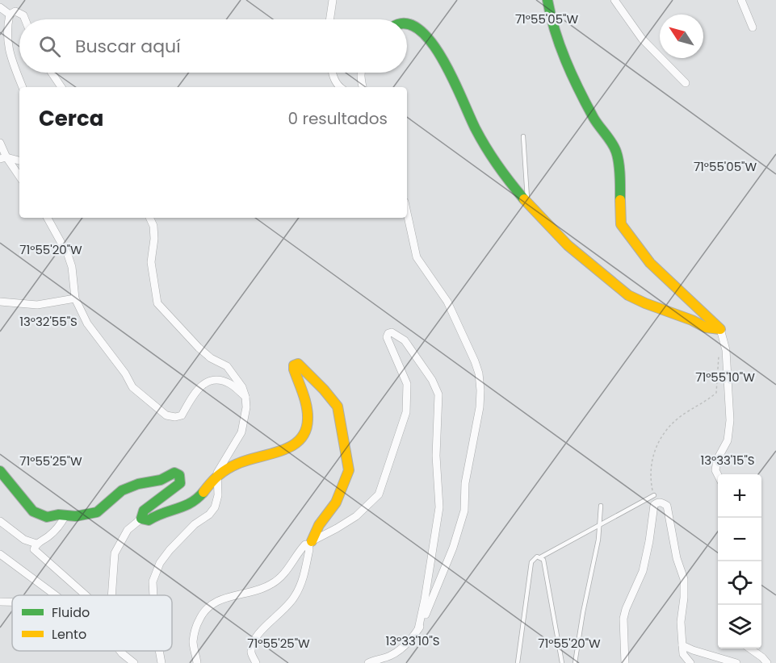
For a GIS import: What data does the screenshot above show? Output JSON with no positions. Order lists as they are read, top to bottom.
{
  "legend": ["Fluido", "Lento"],
  "north": "top left",
  "page": {
    "search": "Buscar aquí",
    "heading": ["Cerca", "0 resultados"],
    "map_buttons": ["+", "−"]
  },
  "coordinates": [
    "71°55'05\"W",
    "71°55'20\"W",
    "13°32'55\"S",
    "71°55'10\"W",
    "13°33'15\"S",
    "71°55'25\"W",
    "13°33'10\"S"
  ]
}
